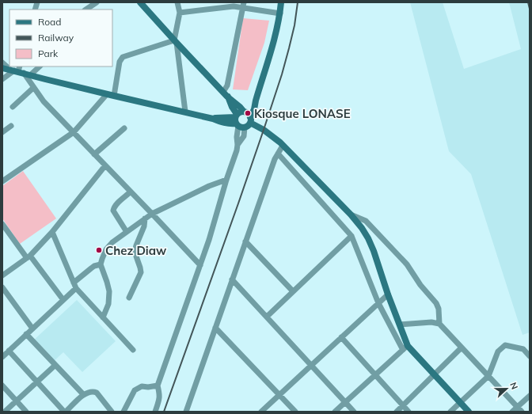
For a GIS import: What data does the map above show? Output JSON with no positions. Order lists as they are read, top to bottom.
{
  "places": ["Kiosque LONASE", "Chez Diaw"],
  "legend": ["Road", "Railway", "Park"],
  "north": "right"
}
